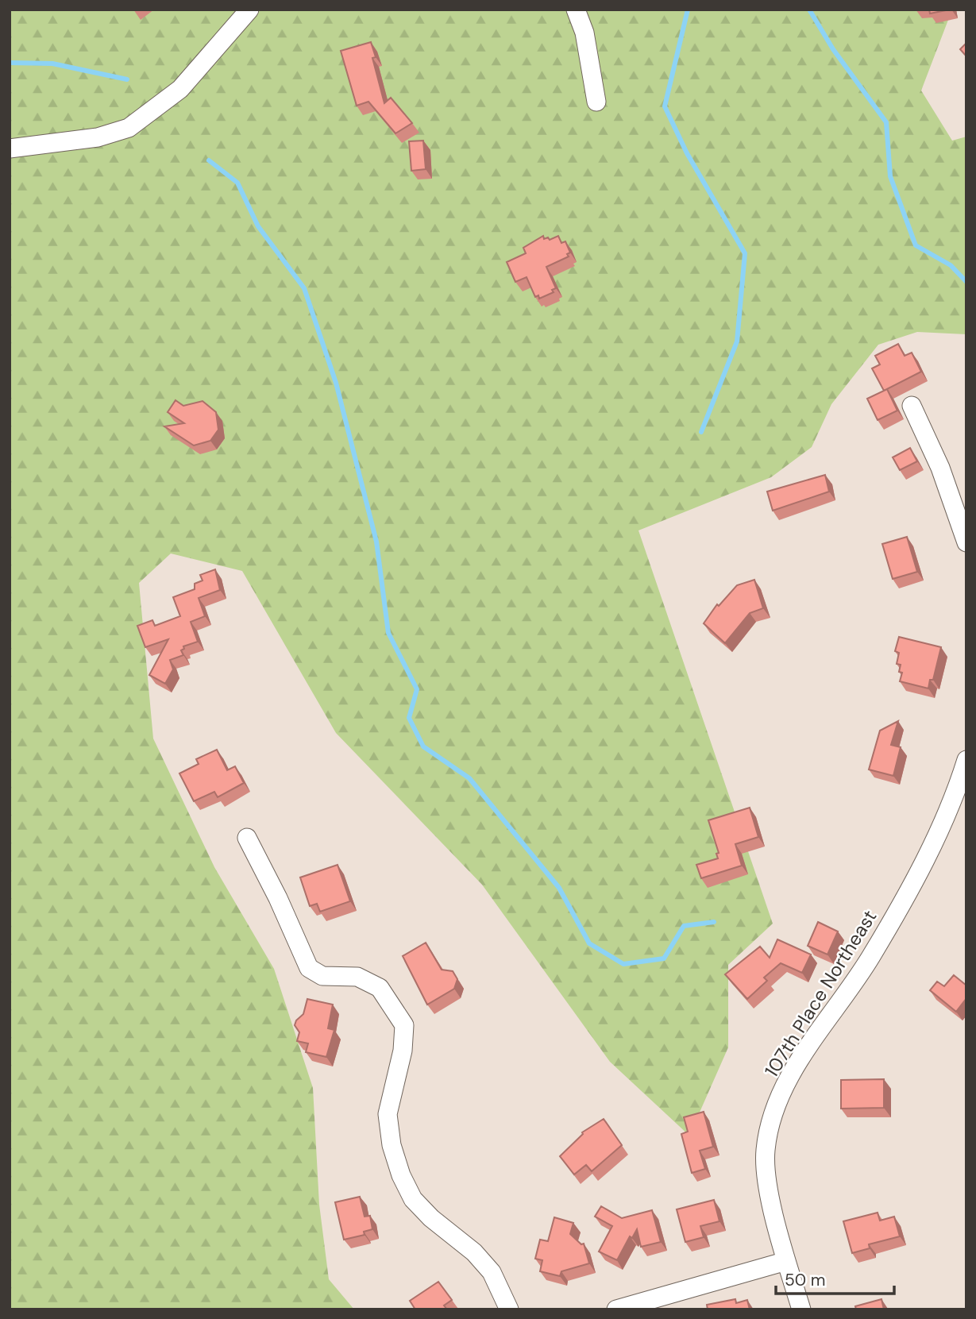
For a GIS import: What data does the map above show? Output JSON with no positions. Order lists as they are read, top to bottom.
{
  "streets": {
    "street": ["107th Place Northeast"]
  },
  "scale_bar": "50 m"
}
